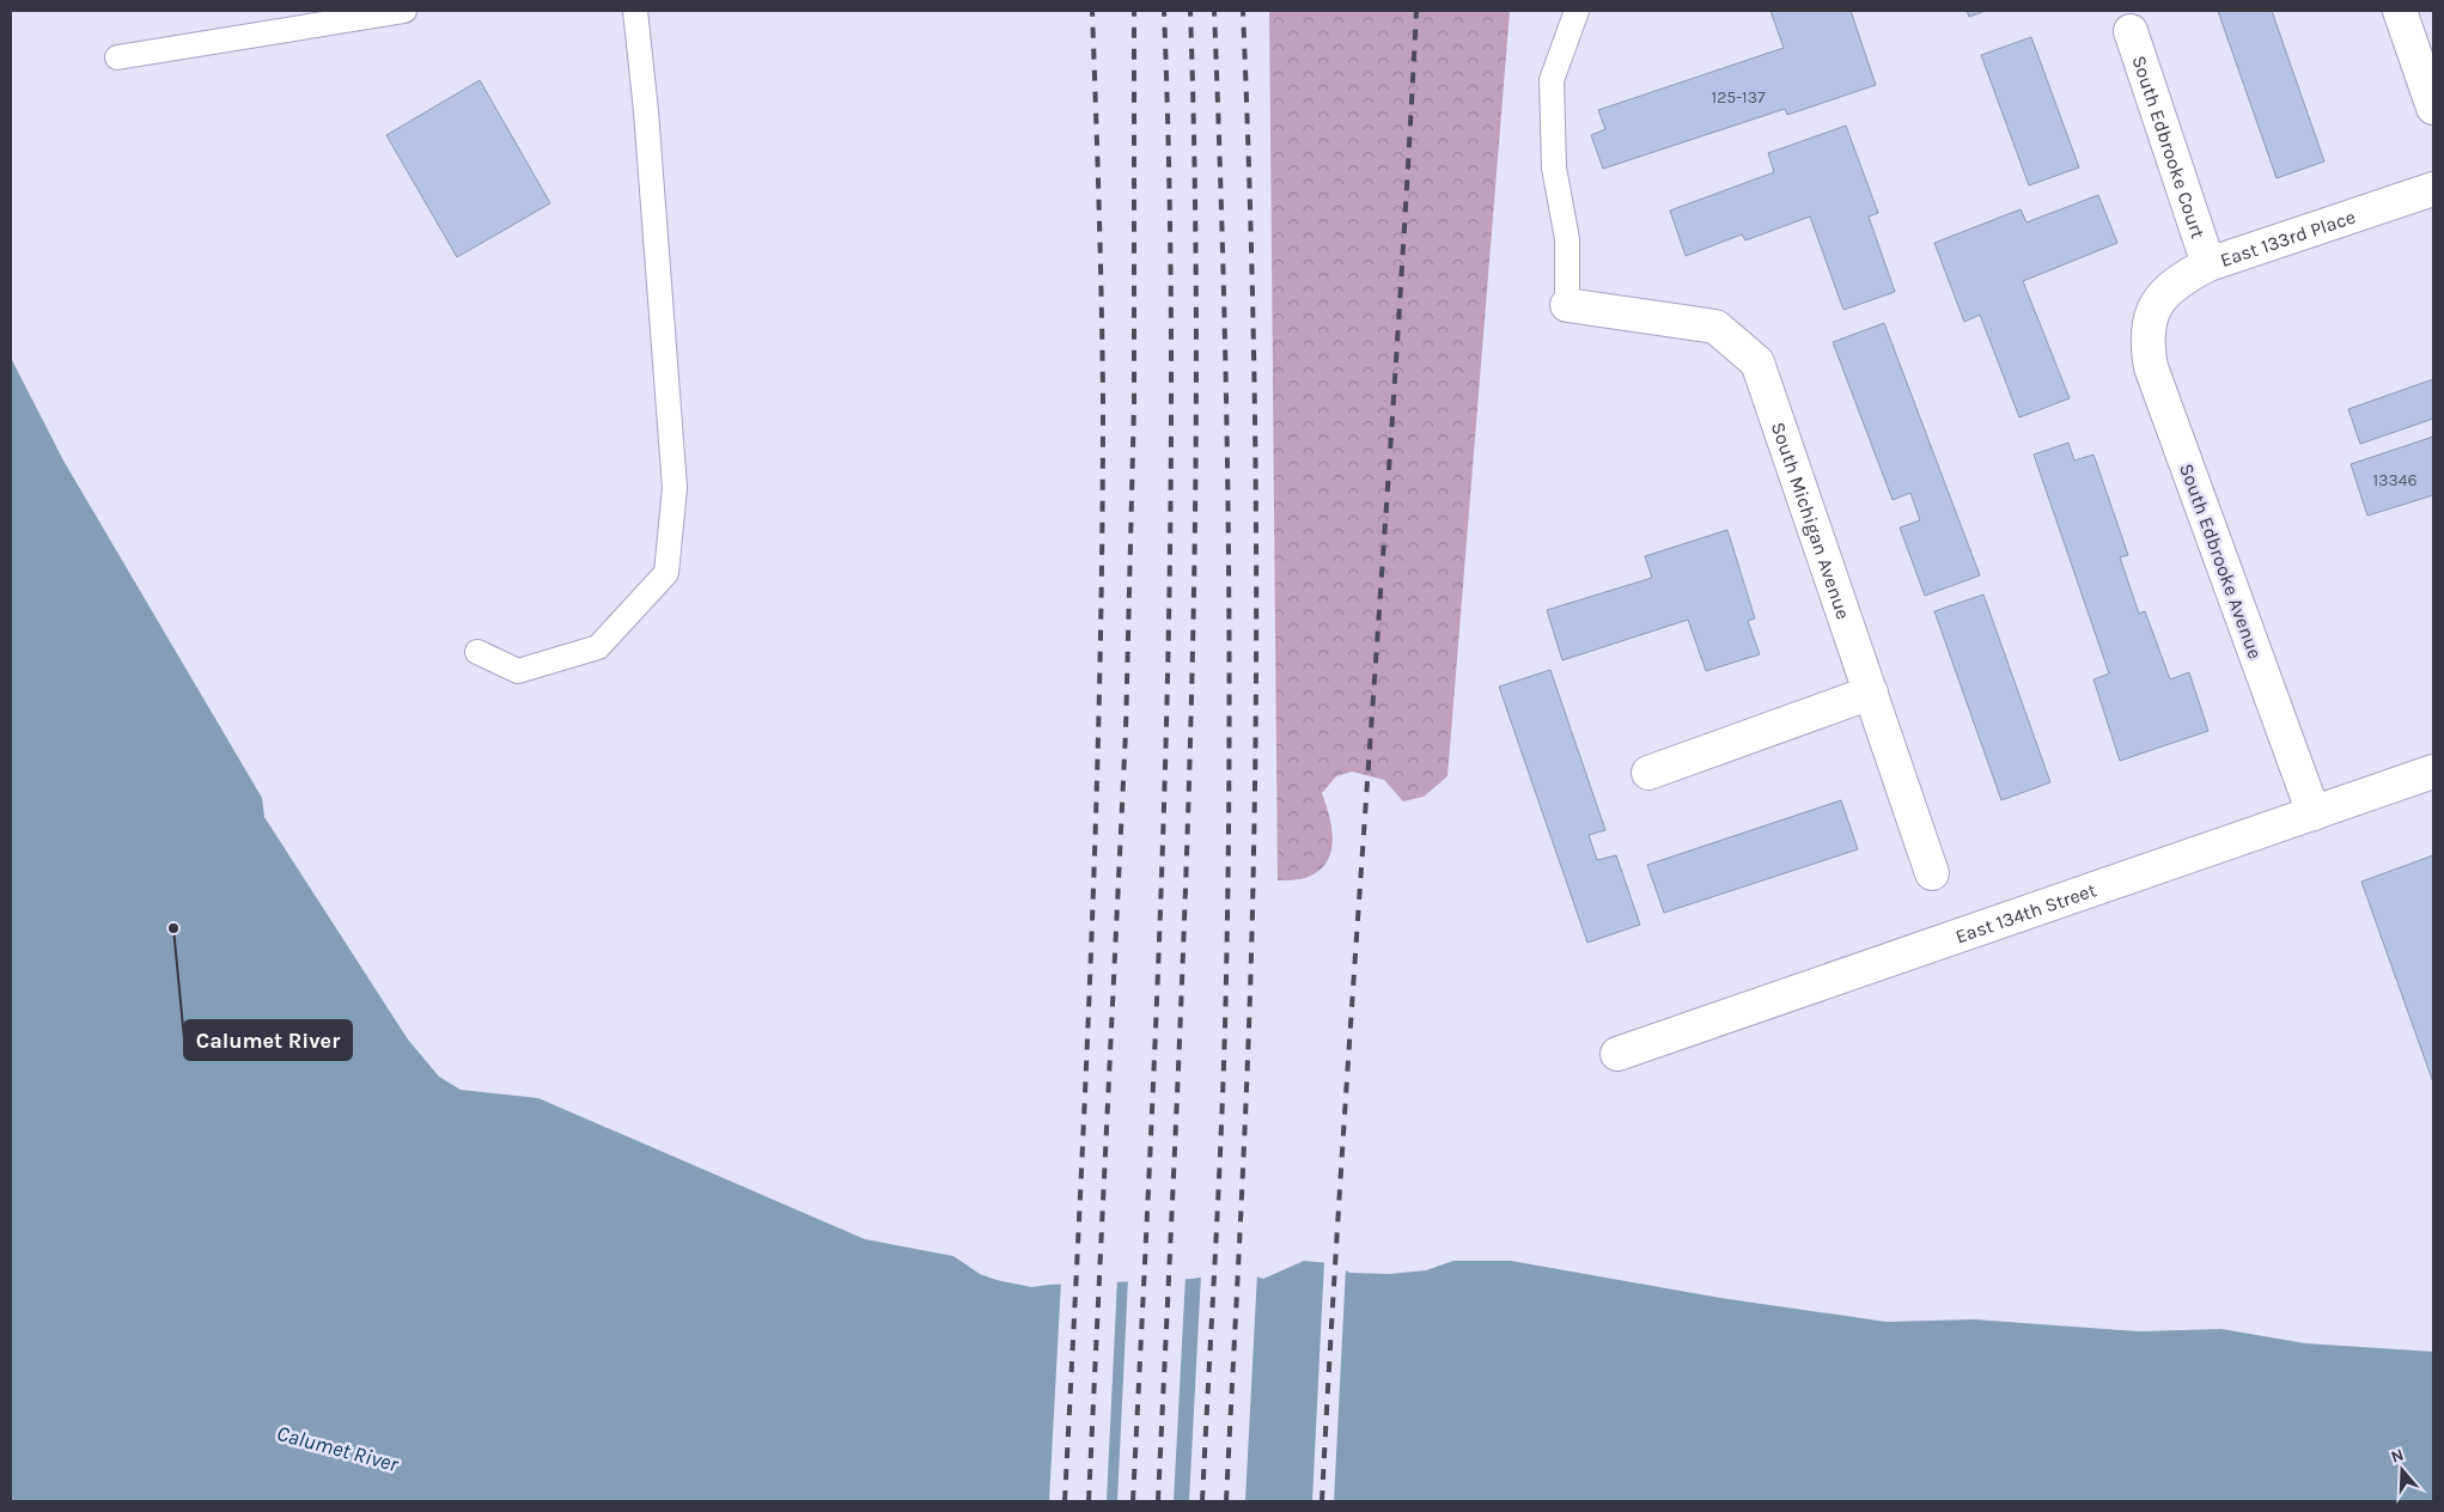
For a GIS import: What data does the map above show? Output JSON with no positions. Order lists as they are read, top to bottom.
{
  "streets": {
    "street": [
      "South Edbrooke Court",
      "East 133rd Place",
      "South Michigan Avenue",
      "South Edbrooke Avenue",
      "East 134th Street"
    ]
  },
  "crossings": [
    ["South Edbrooke Court", "East 133rd Place"],
    ["East 133rd Place", "South Edbrooke Avenue"],
    ["South Edbrooke Avenue", "East 134th Street"]
  ],
  "water": ["Calumet River"],
  "places": ["Calumet River"],
  "house_numbers": ["125-137", "13346"],
  "north": "top"
}
